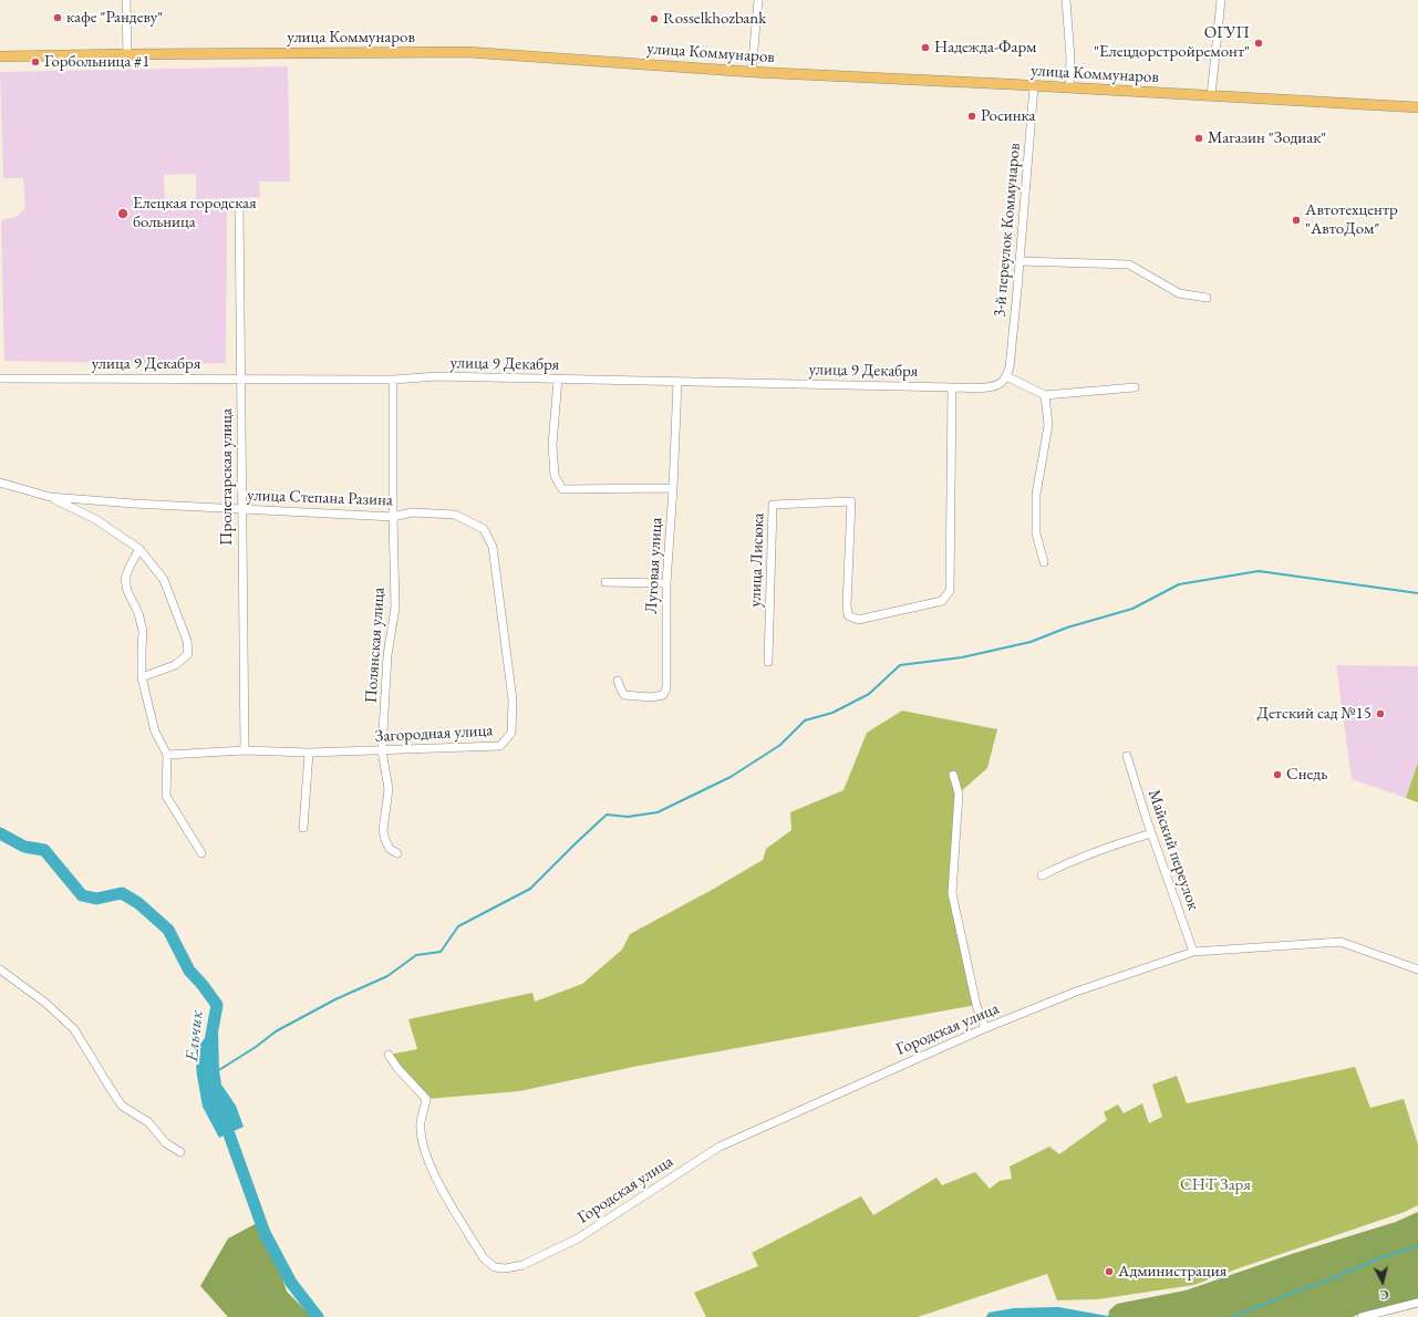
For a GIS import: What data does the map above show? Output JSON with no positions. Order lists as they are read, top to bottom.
{
  "streets": {
    "main road": ["улица Коммунаров"],
    "street": [
      "3-й переулок Коммунаров",
      "улица 9 Декабря",
      "Пролетарская улица",
      "улица Степана Разина",
      "улица Лисюка",
      "Луговая улица",
      "Полянская улица",
      "Загородная улица",
      "Майский переулок",
      "Городская улица"
    ]
  },
  "crossings": [
    ["улица Коммунаров", "3-й переулок Коммунаров"],
    ["3-й переулок Коммунаров", "улица 9 Декабря"],
    ["улица 9 Декабря", "Пролетарская улица"],
    ["улица 9 Декабря", "улица Лисюка"],
    ["улица 9 Декабря", "Луговая улица"],
    ["улица 9 Декабря", "Полянская улица"],
    ["Пролетарская улица", "улица Степана Разина"],
    ["Пролетарская улица", "Загородная улица"],
    ["улица Степана Разина", "Полянская улица"],
    ["улица Степана Разина", "Загородная улица"],
    ["Полянская улица", "Загородная улица"],
    ["Майский переулок", "Городская улица"]
  ],
  "water": ["Ельчик"],
  "parks": ["СНТ Заря"],
  "places": [
    "кафе \"Рандеву\"",
    "Rosselkhozbank",
    "ОГУП \"Елецдорстройремонт\"",
    "Надежда-Фарм",
    "Горбольница #1",
    "Росинка",
    "Магазин \"Зодиак\"",
    "Елецкая городская больница",
    "Автотехцентр \"АвтоДом\"",
    "Детский сад №15",
    "Снедь",
    "Администрация"
  ],
  "north": "bottom"
}
